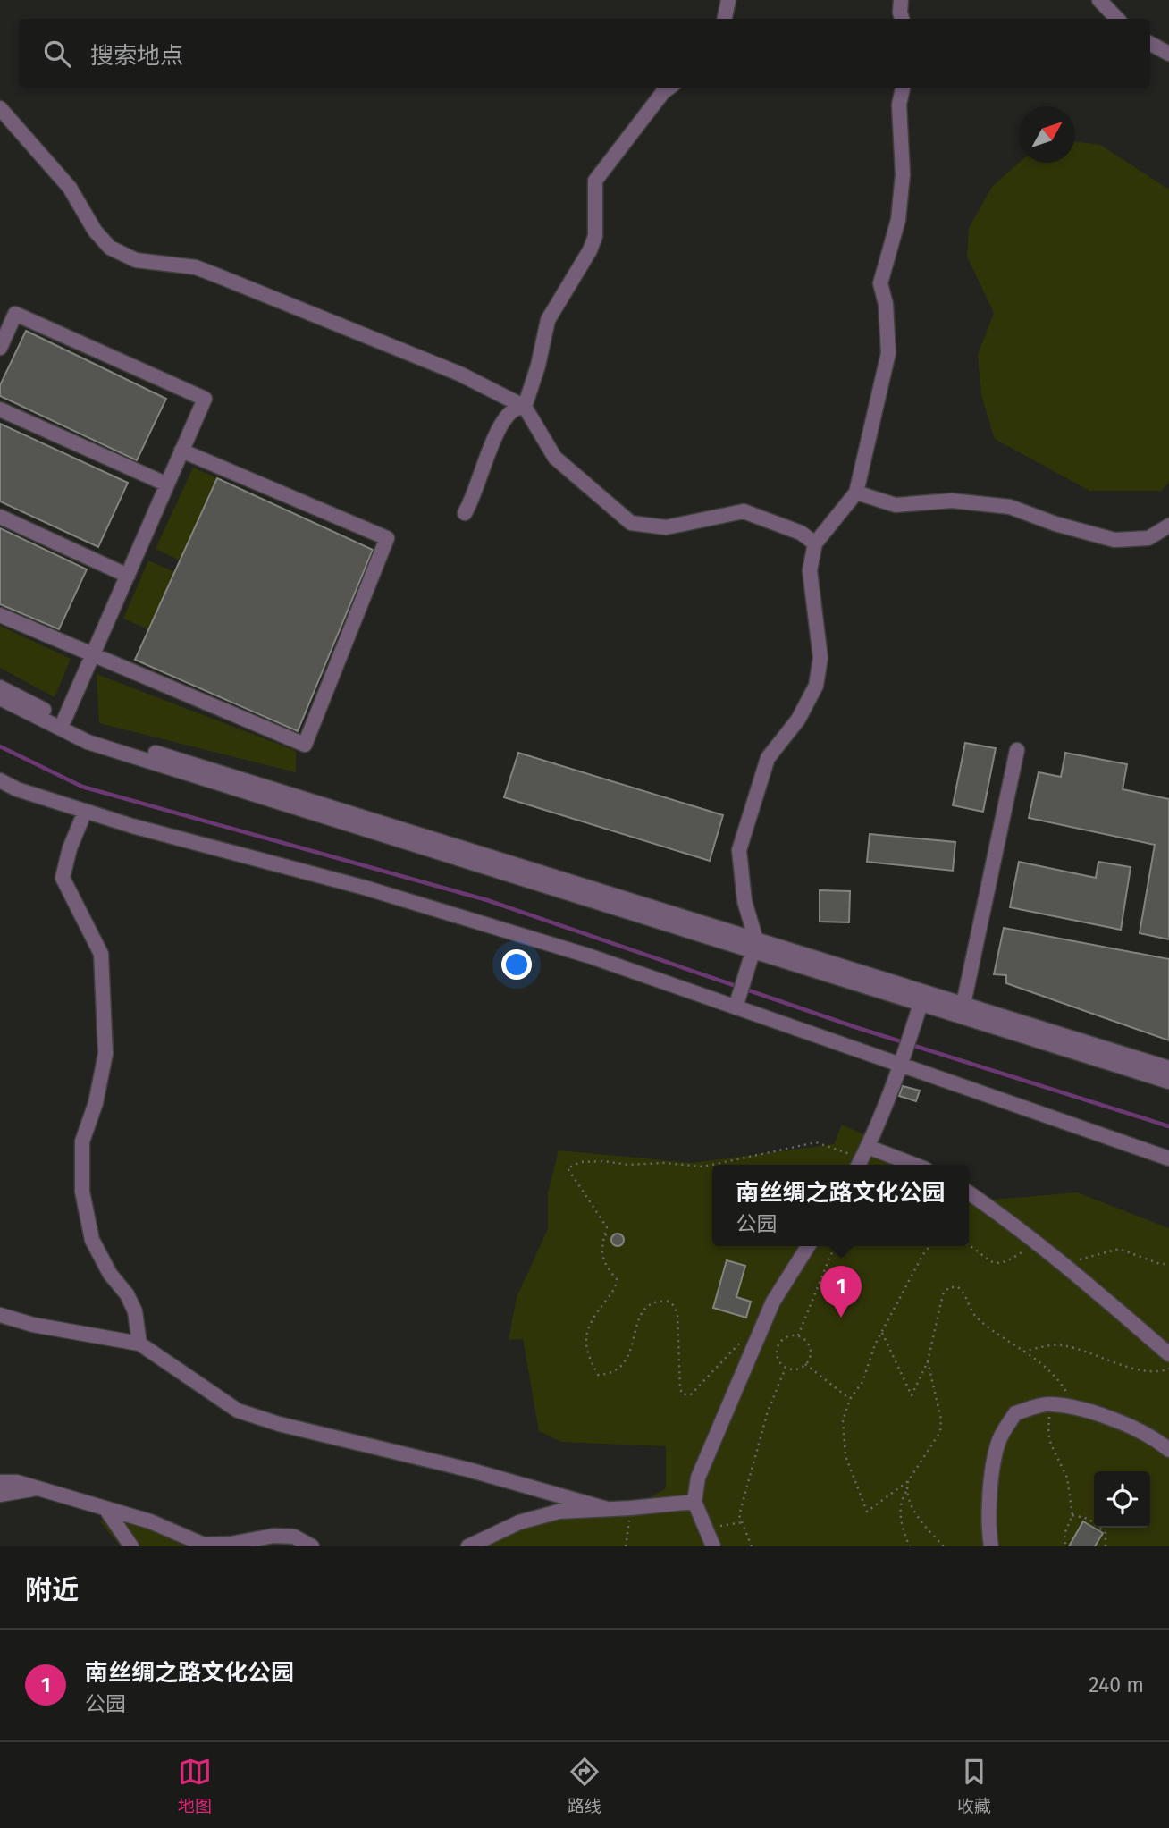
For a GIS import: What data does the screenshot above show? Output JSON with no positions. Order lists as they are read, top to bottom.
{
  "north": "top right",
  "page": {
    "search": "搜索地点",
    "popup": ["南丝绸之路文化公园", "公园"],
    "pins": "1",
    "heading": "附近",
    "list": [
      {
        "mark": "1",
        "name": "南丝绸之路文化公园",
        "note": "公园",
        "value": "240 m"
      }
    ],
    "nav": ["地图", "路线", "收藏"]
  }
}
